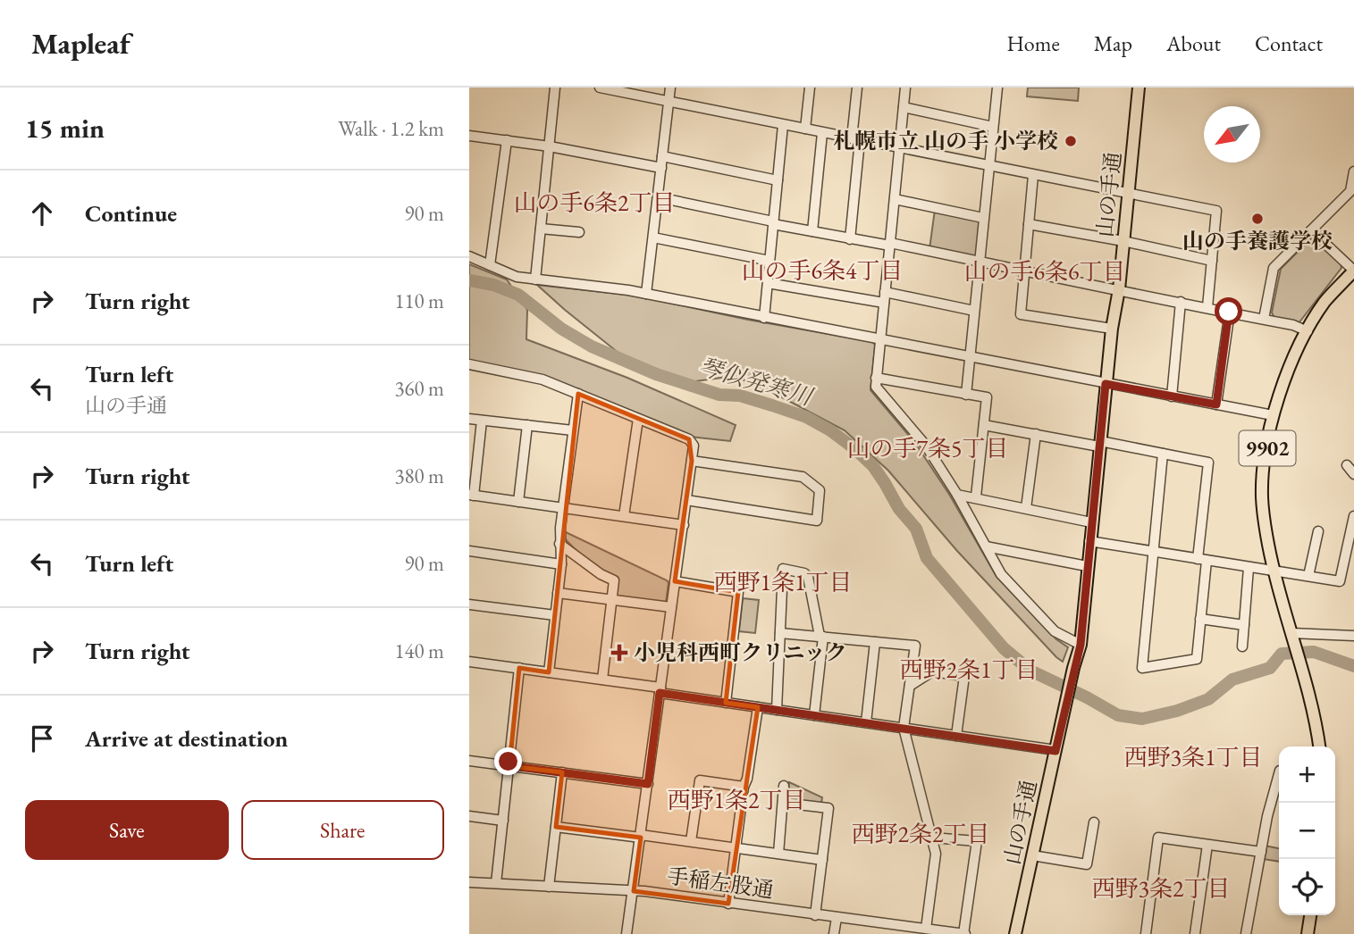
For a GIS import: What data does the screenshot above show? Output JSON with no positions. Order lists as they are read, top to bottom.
{
  "streets": {
    "main road": ["山の手通", "9902"],
    "street": ["手稲左股通"]
  },
  "districts": [
    "山の手6条2丁目",
    "山の手6条4丁目",
    "山の手6条6丁目",
    "山の手7条5丁目",
    "西野1条1丁目",
    "西野2条1丁目",
    "西野3条1丁目",
    "西野1条2丁目",
    "西野2条2丁目",
    "西野3条2丁目"
  ],
  "water": ["琴似発寒川"],
  "places": {
    "other": ["札幌市立 山の手 小学校", "山の手養護学校"],
    "health": ["小児科西町クリニック"]
  },
  "north": "bottom left",
  "page": {
    "header": "Mapleaf",
    "nav": [
      "Home",
      "Map",
      "About",
      "Contact"
    ],
    "heading": ["15 min", "Walk · 1.2 km"],
    "list": [
      ["Continue", "90 m"],
      ["Turn right", "110 m"],
      ["Turn left", "山の手通", "360 m"],
      ["Turn right", "380 m"],
      ["Turn left", "90 m"],
      ["Turn right", "140 m"],
      "Arrive at destination"
    ],
    "map_buttons": ["+", "−"],
    "buttons": ["Save", "Share"]
  }
}
